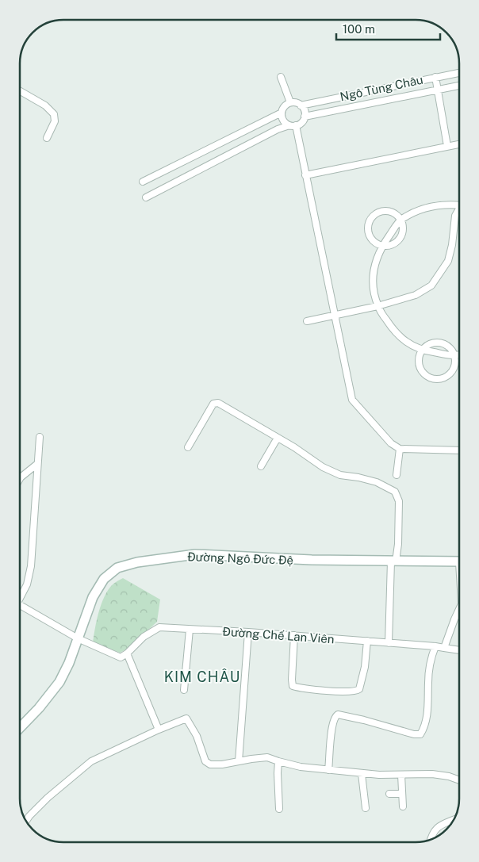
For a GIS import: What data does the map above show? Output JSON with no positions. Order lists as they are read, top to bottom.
{
  "streets": {
    "main road": ["Đường Ngô Đức Đệ"],
    "street": ["Ngô Tùng Châu", "Đường Chế Lan Viên"]
  },
  "districts": ["KIM CHÂU"],
  "scale_bar": "100 m"
}
